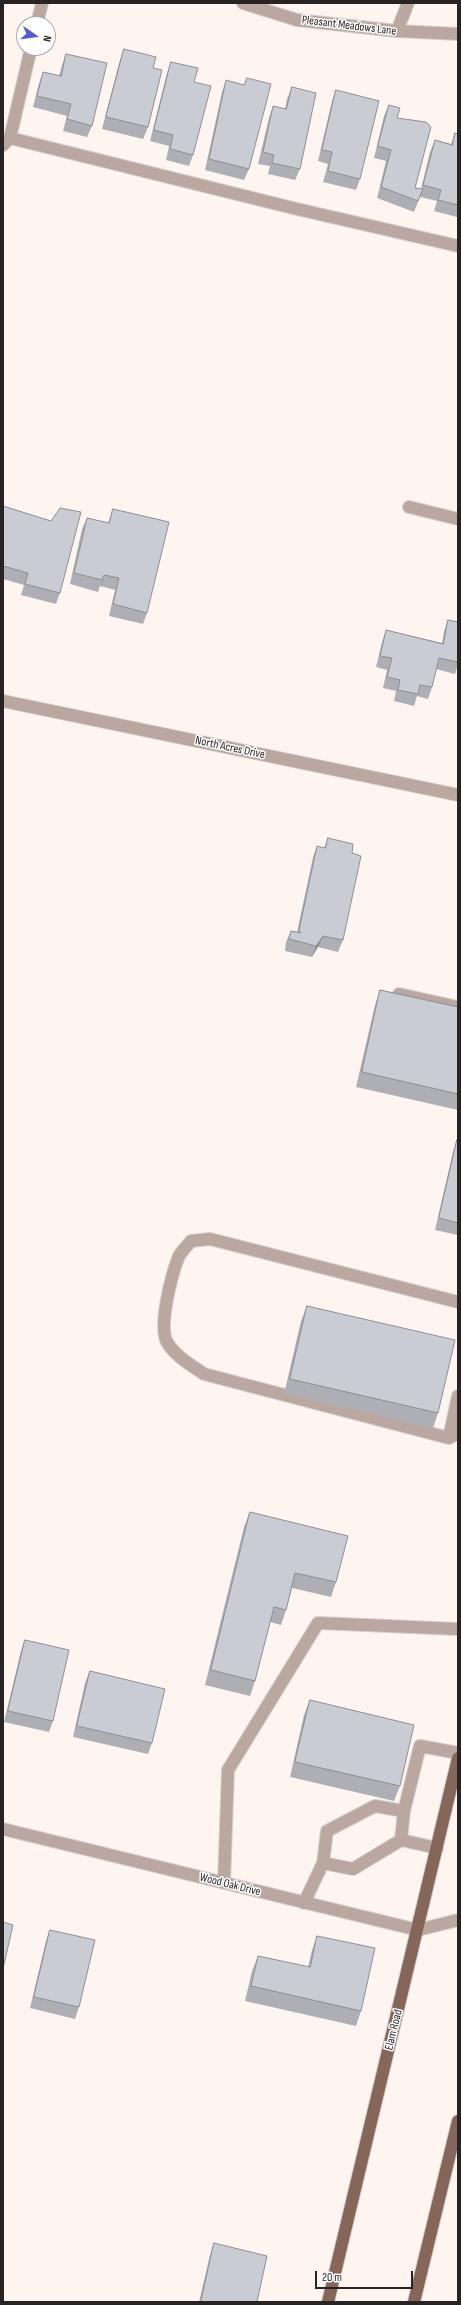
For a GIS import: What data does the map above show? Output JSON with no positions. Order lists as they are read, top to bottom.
{
  "streets": {
    "main road": ["Elam Road"],
    "street": ["Pleasant Meadows Lane", "North Acres Drive", "Wood Oak Drive"]
  },
  "crossings": [
    ["Wood Oak Drive", "Elam Road"]
  ],
  "scale_bar": "20 m",
  "north": "right"
}
